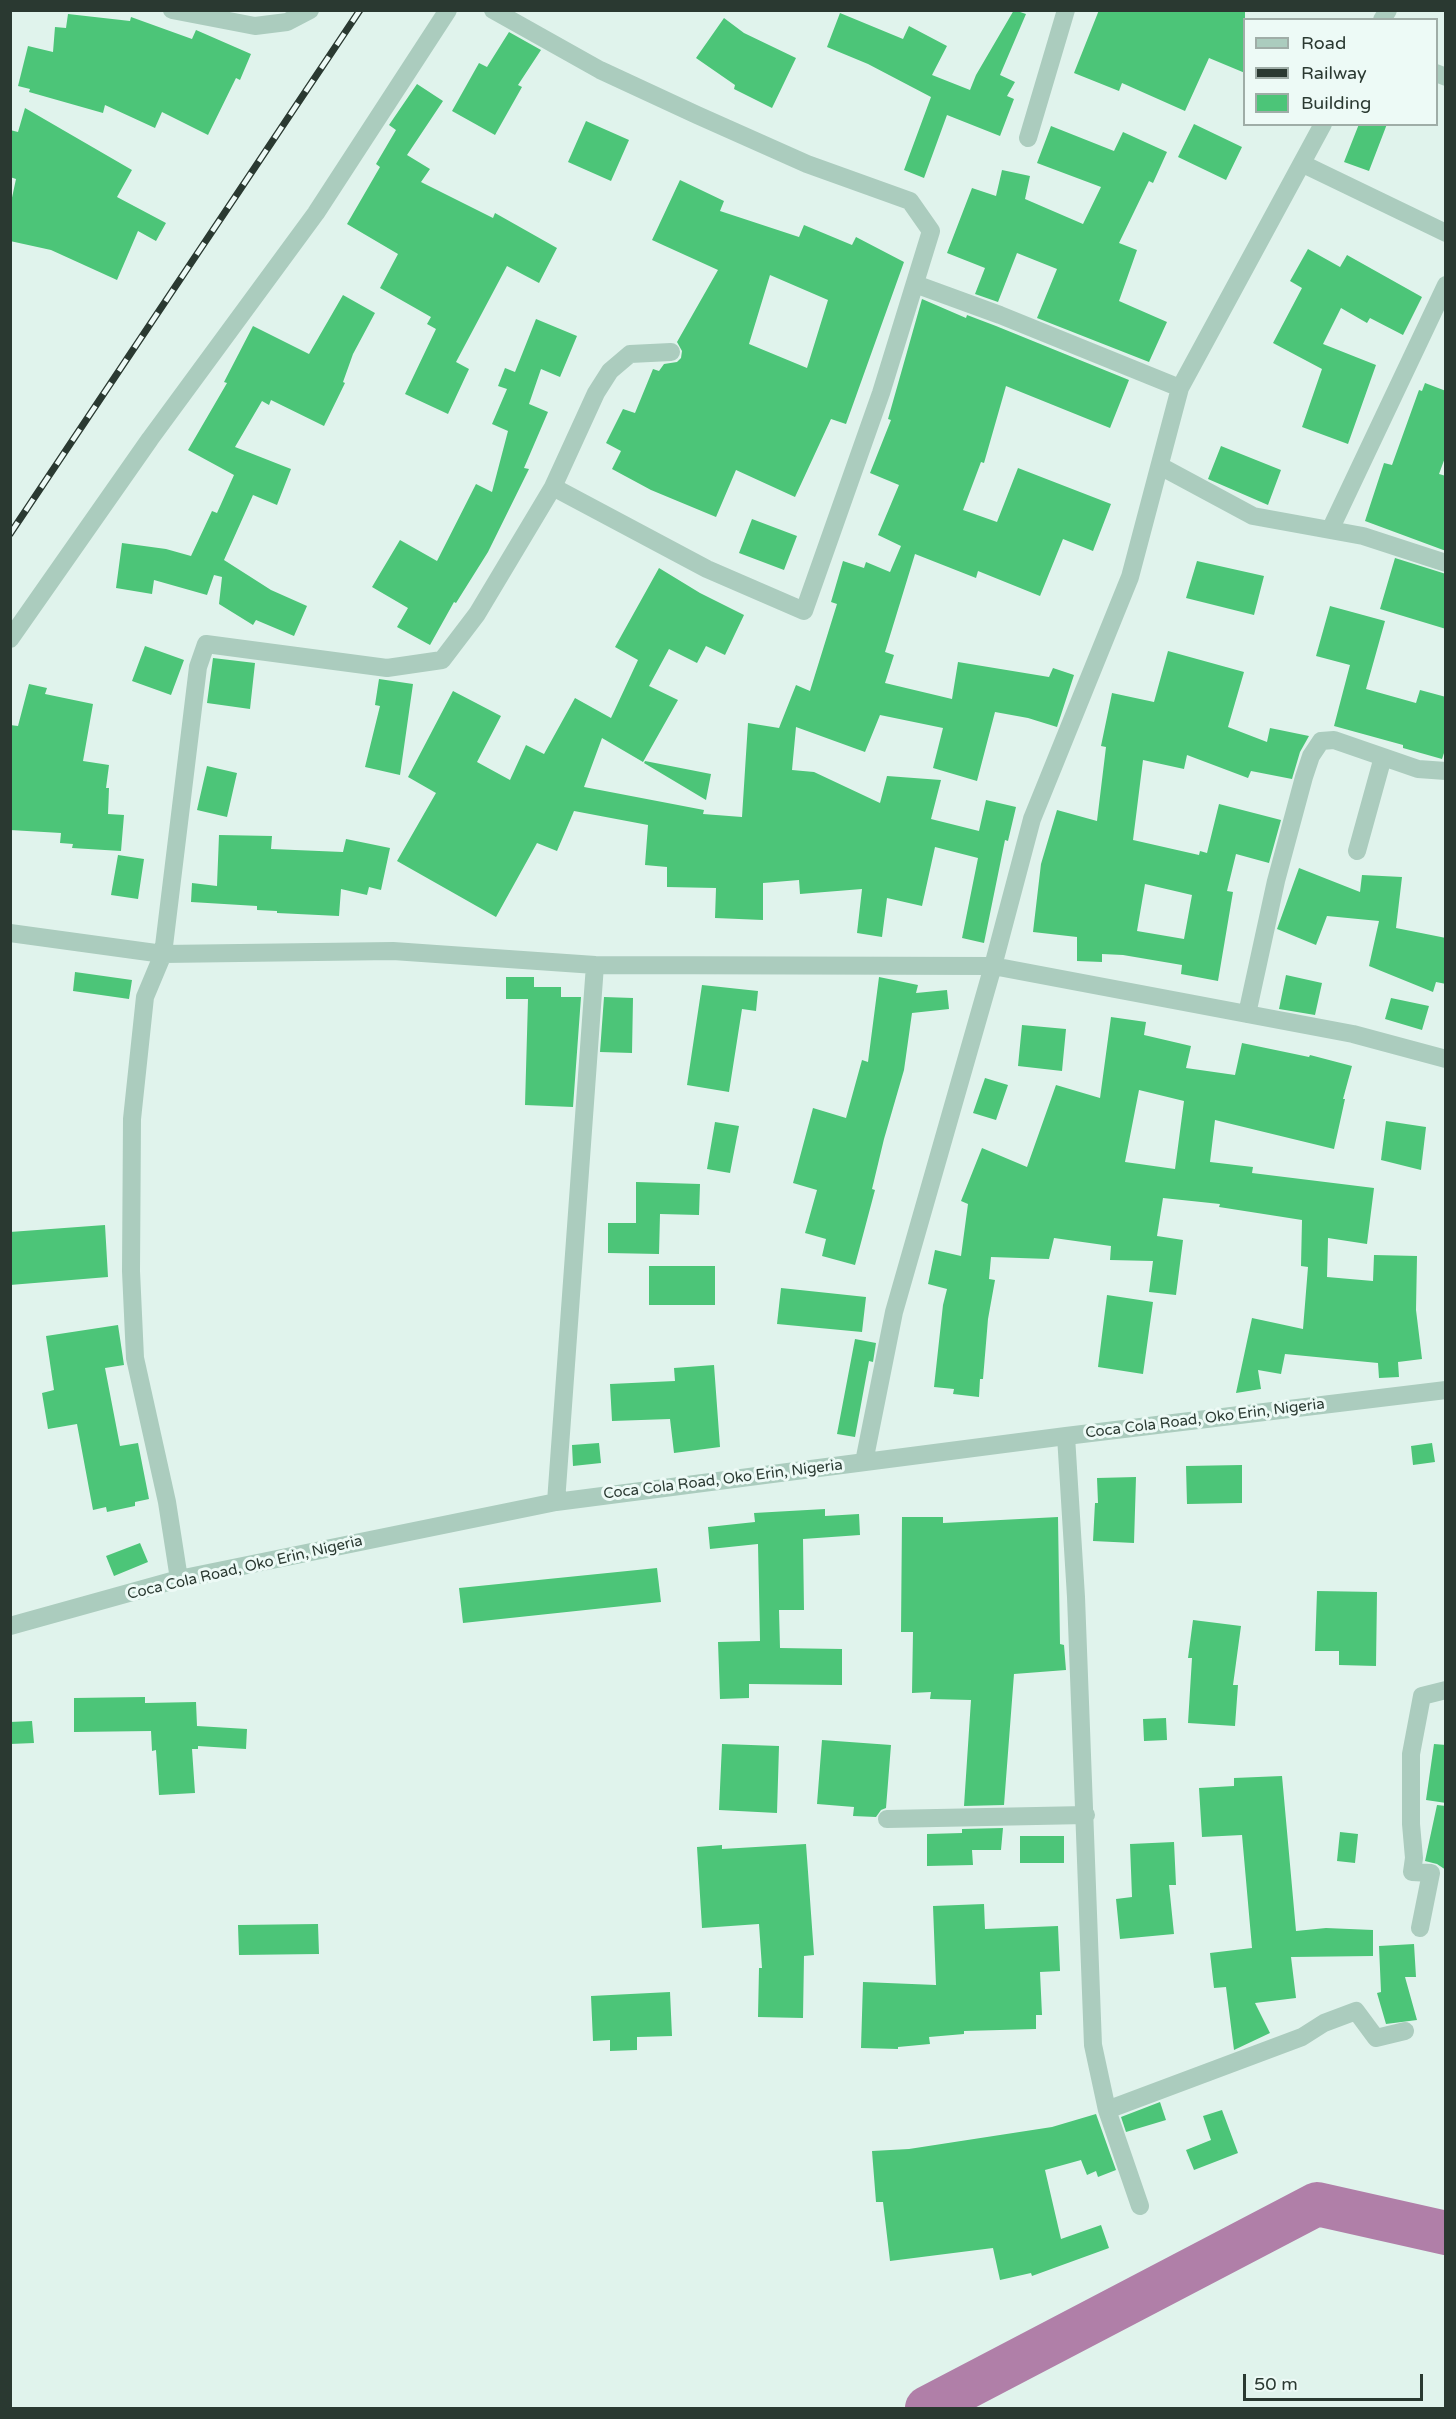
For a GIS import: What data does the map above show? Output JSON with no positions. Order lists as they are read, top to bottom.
{
  "streets": {
    "street": ["Coca Cola Road, Oko Erin, Nigeria"]
  },
  "legend": ["Road", "Railway", "Building"],
  "scale_bar": "50 m"
}
